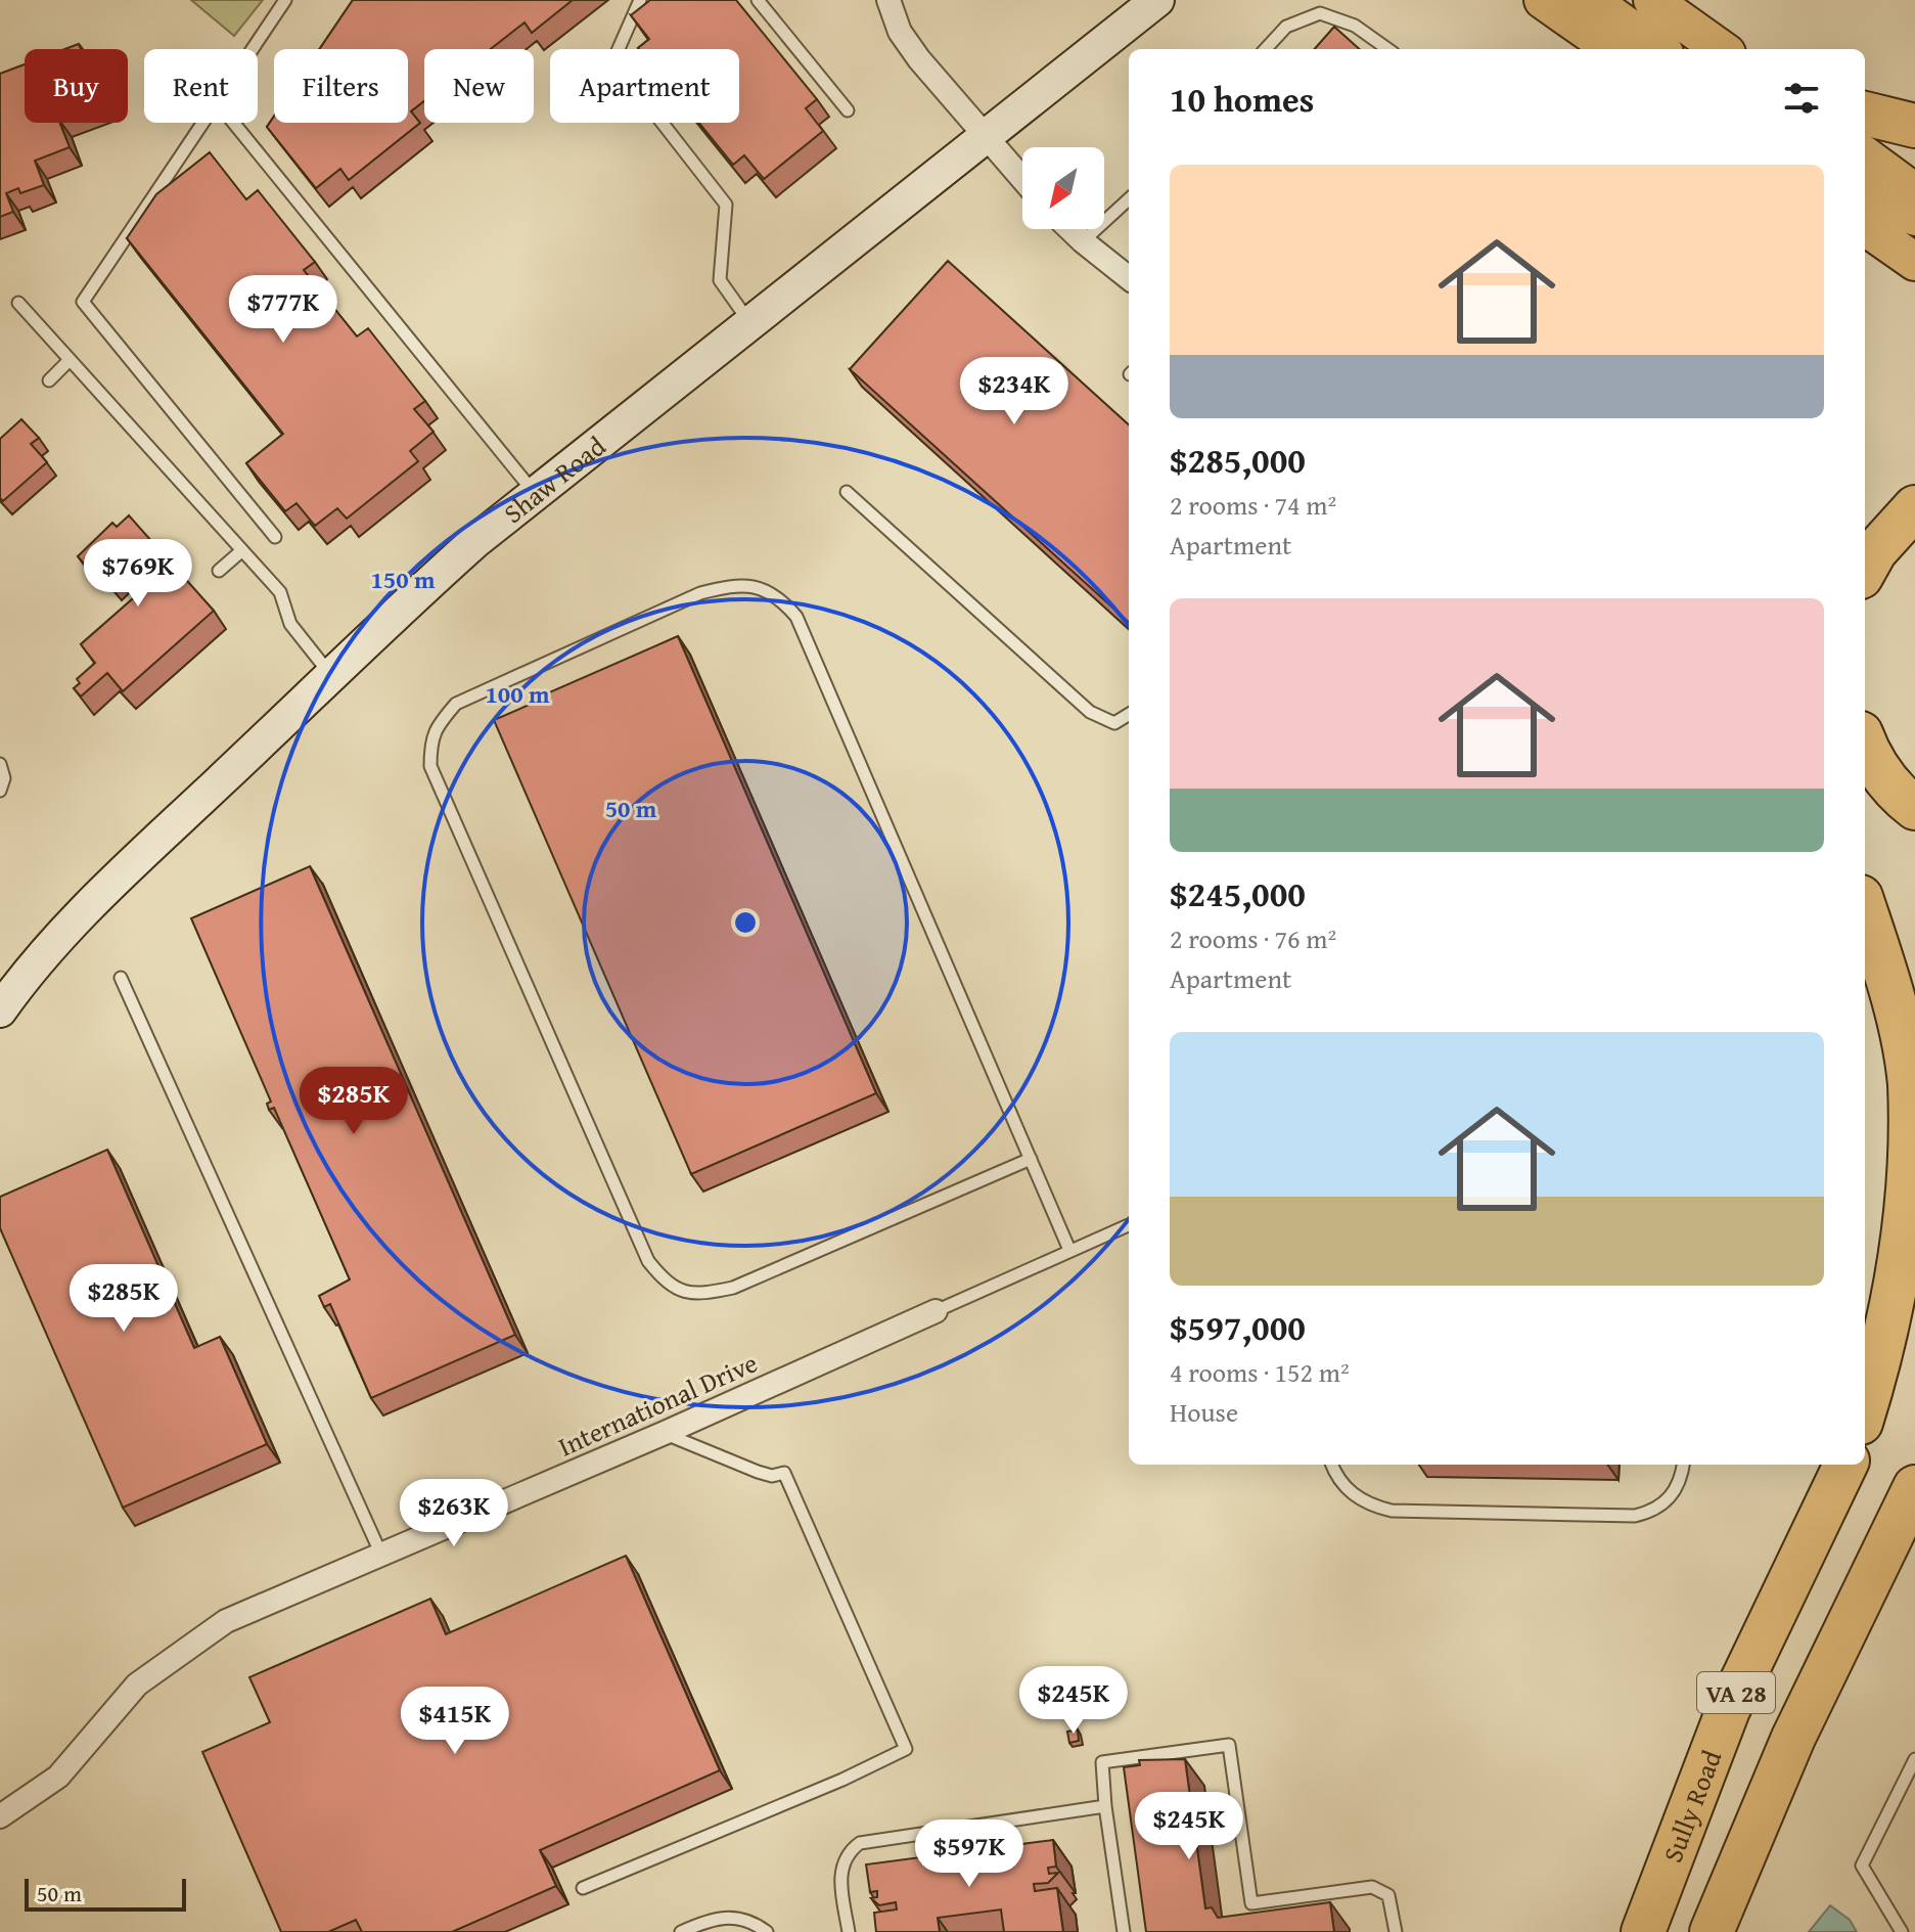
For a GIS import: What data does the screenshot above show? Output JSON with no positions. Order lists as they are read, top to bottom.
{
  "streets": {
    "highway": ["VA 28", "Sully Road"],
    "main road": ["Shaw Road"],
    "street": ["International Drive"]
  },
  "scale_bar": "50 m",
  "north": "bottom left",
  "page": {
    "chip": [
      "Buy",
      "Rent",
      "Filters",
      "New",
      "Apartment"
    ],
    "heading": "10 homes",
    "list": [
      {
        "name": "$285,000",
        "note": "2 rooms · 74 m² · Apartment"
      },
      {
        "name": "$245,000",
        "note": "2 rooms · 76 m² · Apartment"
      },
      {
        "name": "$597,000",
        "note": "4 rooms · 152 m² · House"
      }
    ],
    "price": [
      "$777K",
      "$234K",
      "$769K",
      "$285K",
      "$285K",
      "$263K",
      "$245K",
      "$415K",
      "$245K",
      "$597K"
    ],
    "scale": "50 m"
  },
  "rings": ["150 m", "100 m", "50 m"]
}
